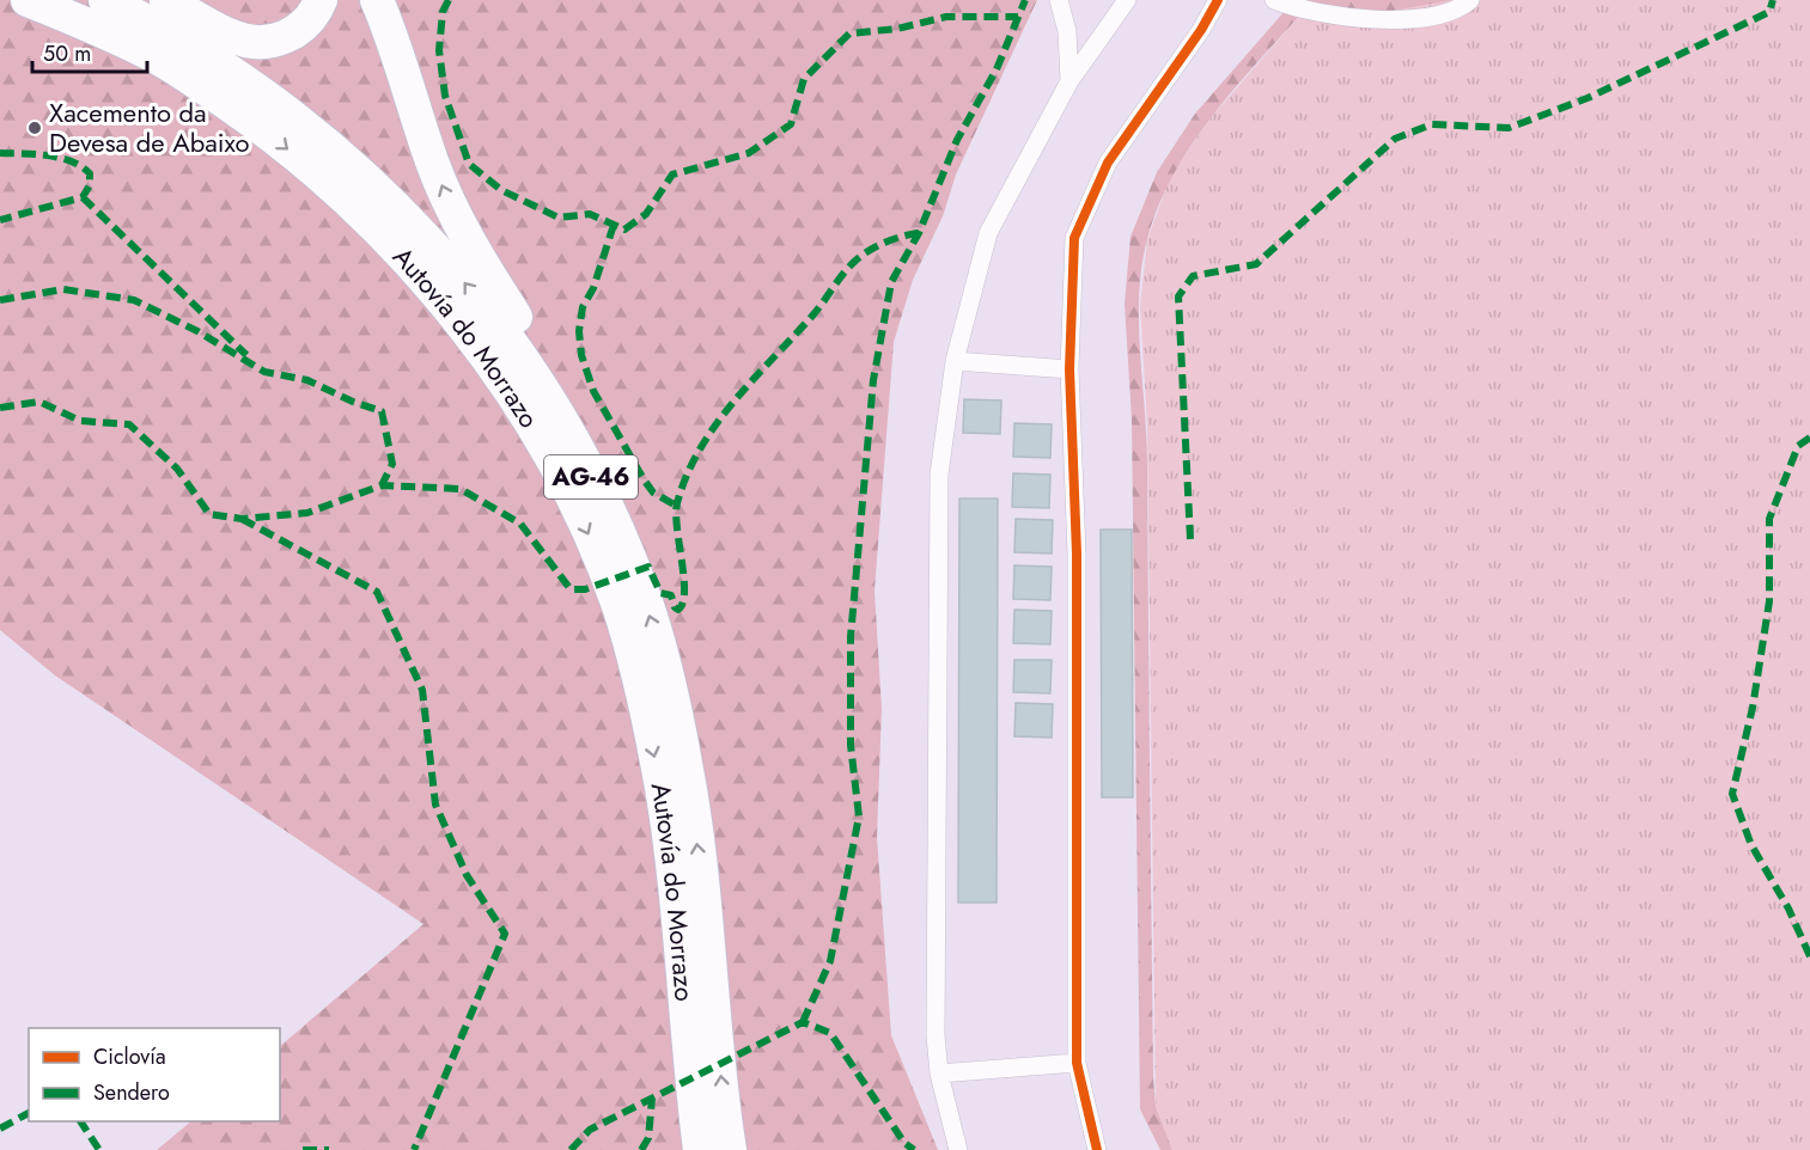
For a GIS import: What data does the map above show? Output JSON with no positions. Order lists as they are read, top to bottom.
{
  "streets": {
    "highway": ["Autovía do Morrazo", "AG-46"]
  },
  "places": ["Xacemento da Devesa de Abaixo"],
  "legend": ["Ciclovía", "Sendero"],
  "scale_bar": "50 m"
}
